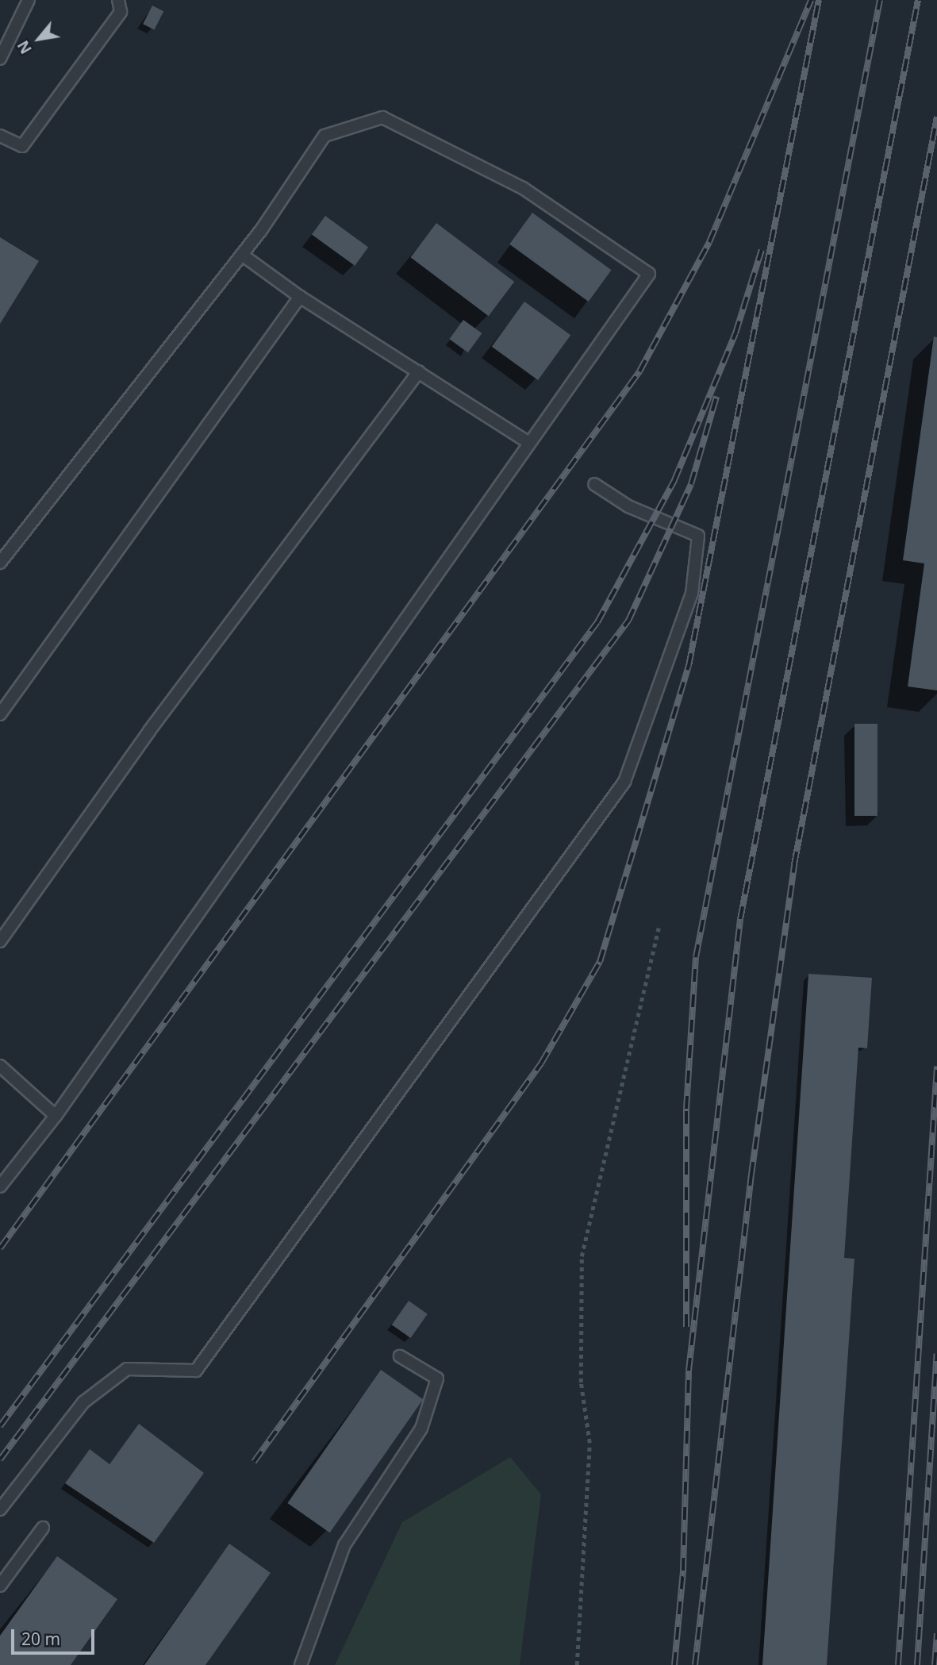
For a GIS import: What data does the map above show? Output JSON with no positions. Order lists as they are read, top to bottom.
{
  "scale_bar": "20 m",
  "north": "bottom left"
}
